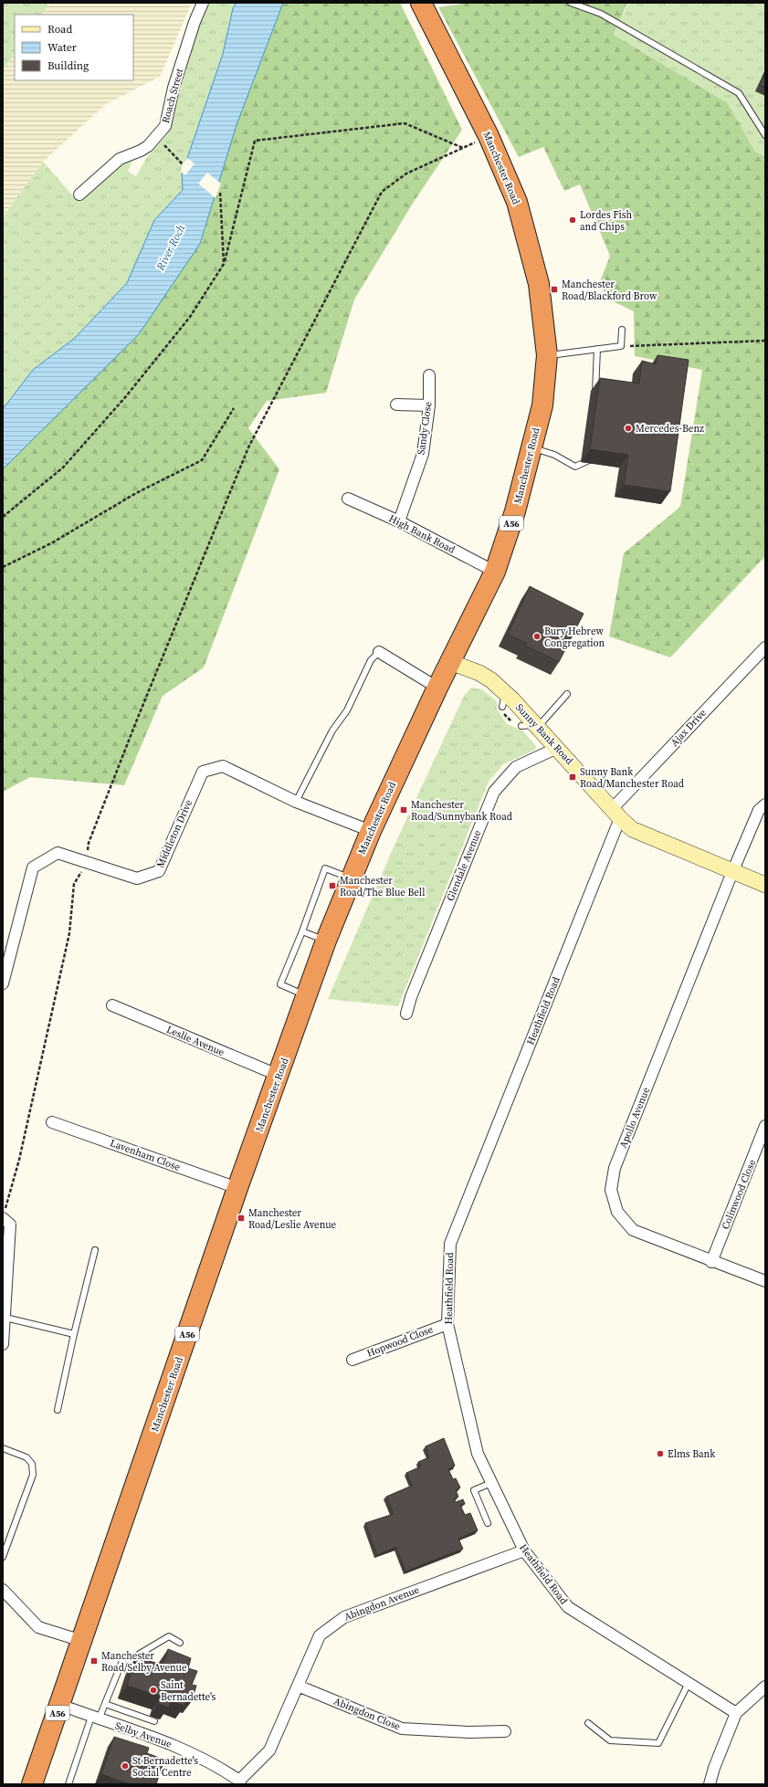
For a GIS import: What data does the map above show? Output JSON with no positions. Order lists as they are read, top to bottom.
{
  "streets": {
    "highway": ["Manchester Road", "A56"],
    "street": [
      "Roach Street",
      "Sandy Close",
      "High Bank Road",
      "Ajax Drive",
      "Sunny Bank Road",
      "Middleton Drive",
      "Glendale Avenue",
      "Heathfield Road",
      "Leslie Avenue",
      "Apollo Avenue",
      "Lavenham Close",
      "Colinwood Close",
      "Hopwood Close",
      "Abingdon Avenue",
      "Abingdon Close",
      "Selby Avenue"
    ]
  },
  "crossings": [
    ["Manchester Road", "A56"],
    ["Manchester Road", "High Bank Road"],
    ["Manchester Road", "Sunny Bank Road"],
    ["Manchester Road", "Middleton Drive"],
    ["Manchester Road", "Leslie Avenue"],
    ["Manchester Road", "Lavenham Close"],
    ["Sandy Close", "High Bank Road"],
    ["A56", "Selby Avenue"],
    ["Ajax Drive", "Sunny Bank Road"],
    ["Ajax Drive", "Heathfield Road"],
    ["Sunny Bank Road", "Glendale Avenue"],
    ["Sunny Bank Road", "Heathfield Road"],
    ["Sunny Bank Road", "Apollo Avenue"],
    ["Heathfield Road", "Hopwood Close"],
    ["Heathfield Road", "Abingdon Avenue"],
    ["Apollo Avenue", "Colinwood Close"],
    ["Abingdon Avenue", "Abingdon Close"],
    ["Abingdon Avenue", "Selby Avenue"]
  ],
  "water": ["River Roch"],
  "places": {
    "other": [
      "Lordes Fish and Chips",
      "Mercedes-Benz",
      "Bury Hebrew Congregation",
      "Elms Bank",
      "Saint Bernadette's",
      "St Bernadette's Social Centre"
    ],
    "transit": [
      "Manchester Road/Blackford Brow",
      "Sunny Bank Road/Manchester Road",
      "Manchester Road/Sunnybank Road",
      "Manchester Road/The Blue Bell",
      "Manchester Road/Leslie Avenue",
      "Manchester Road/Selby Avenue"
    ]
  },
  "legend": ["Road", "Water", "Building"]
}
